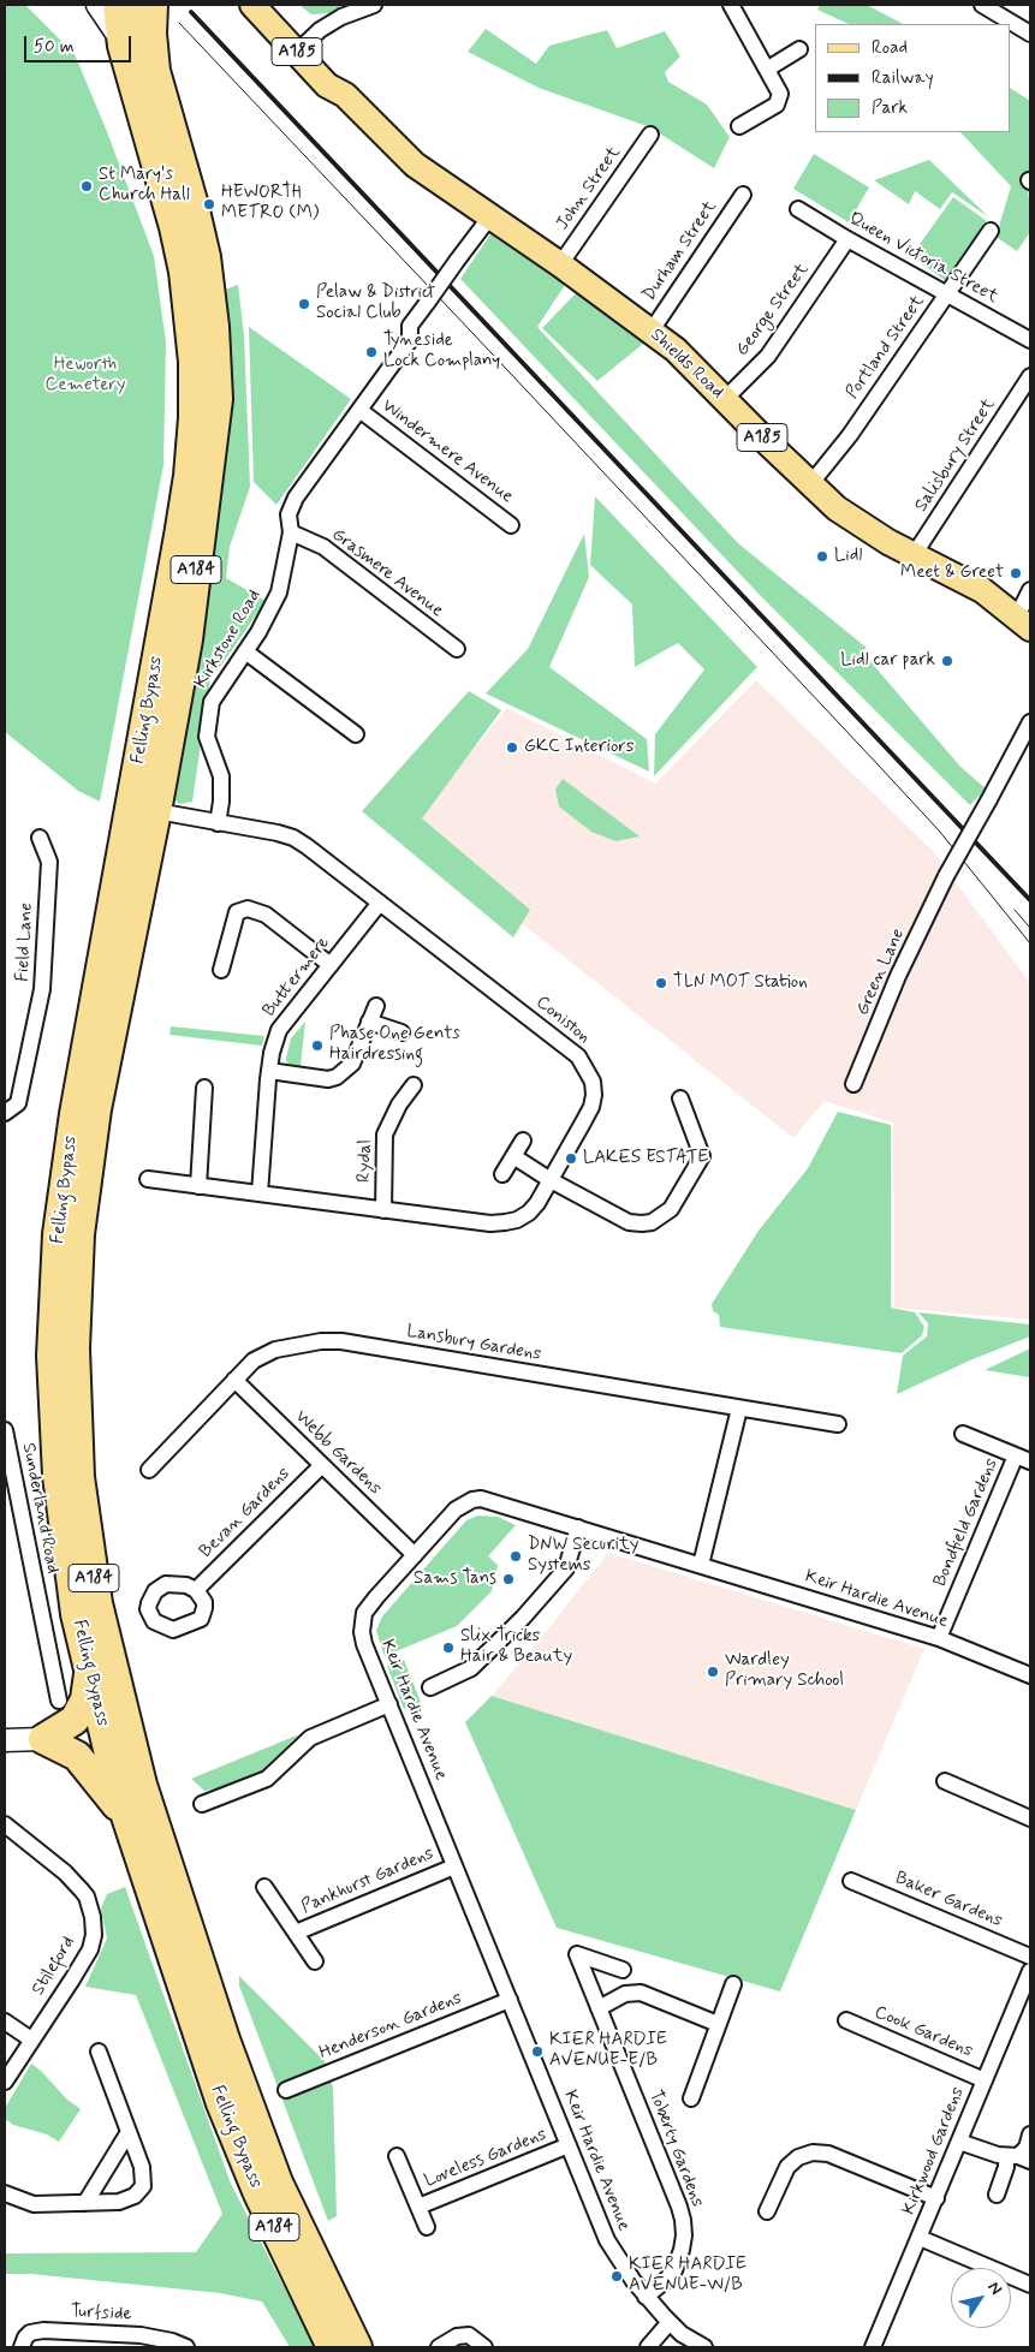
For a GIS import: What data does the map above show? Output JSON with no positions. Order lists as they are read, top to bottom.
{
  "streets": {
    "highway": ["A184", "Felling Bypass"],
    "main road": ["A185", "Shields Road"],
    "street": [
      "John Street",
      "Durham Street",
      "Queen Victoria Street",
      "George Street",
      "Portland Street",
      "Windermere Avenue",
      "Salisbury Street",
      "Grasmere Avenue",
      "Kirkstone Road",
      "Field Lane",
      "Green Lane",
      "Buttermere",
      "Coniston",
      "Rydal",
      "Lansbury Gardens",
      "Webb Gardens",
      "Sunderland Road",
      "Bevan Gardens",
      "Bondfield Gardens",
      "Keir Hardie Avenue",
      "Pankhurst Gardens",
      "Baker Gardens",
      "Stileford",
      "Henderson Gardens",
      "Cook Gardens",
      "Toberty Gardens",
      "Kirkwood Gardens",
      "Loveless Gardens",
      "Turfside"
    ]
  },
  "crossings": [
    ["A185", "Shields Road"],
    ["John Street", "Shields Road"],
    ["Durham Street", "Shields Road"],
    ["Queen Victoria Street", "George Street"],
    ["Queen Victoria Street", "Portland Street"],
    ["George Street", "Shields Road"],
    ["Portland Street", "Shields Road"],
    ["Shields Road", "Salisbury Street"],
    ["Shields Road", "Kirkstone Road"],
    ["Windermere Avenue", "Kirkstone Road"],
    ["Grasmere Avenue", "Kirkstone Road"],
    ["Kirkstone Road", "Coniston"],
    ["Felling Bypass", "Coniston"],
    ["Buttermere", "Coniston"],
    ["Coniston", "Rydal"],
    ["Lansbury Gardens", "Webb Gardens"],
    ["Webb Gardens", "Bevan Gardens"],
    ["Webb Gardens", "Keir Hardie Avenue"],
    ["Bondfield Gardens", "Keir Hardie Avenue"],
    ["Keir Hardie Avenue", "Pankhurst Gardens"],
    ["Keir Hardie Avenue", "Henderson Gardens"],
    ["Keir Hardie Avenue", "Toberty Gardens"],
    ["Keir Hardie Avenue", "Loveless Gardens"],
    ["Cook Gardens", "Kirkwood Gardens"]
  ],
  "parks": ["Heworth Cemetery"],
  "places": [
    "St Mary's Church Hall",
    "HEWORTH METRO (M)",
    "Pelaw & District Social Club",
    "Tyneside Lock Complany",
    "Lidl",
    "Meet & Greet",
    "Lidl car park",
    "GKC Interiors",
    "TLN MOT Station",
    "Phase One Gents Hairdressing",
    "LAKES ESTATE",
    "DNW Security Systems",
    "Sams Tans",
    "Slix Tricks Hair & Beauty",
    "Wardley Primary School",
    "KIER HARDIE AVENUE-E/B",
    "KIER HARDIE AVENUE-W/B"
  ],
  "legend": ["Road", "Railway", "Park"],
  "scale_bar": "50 m",
  "north": "top right"
}
